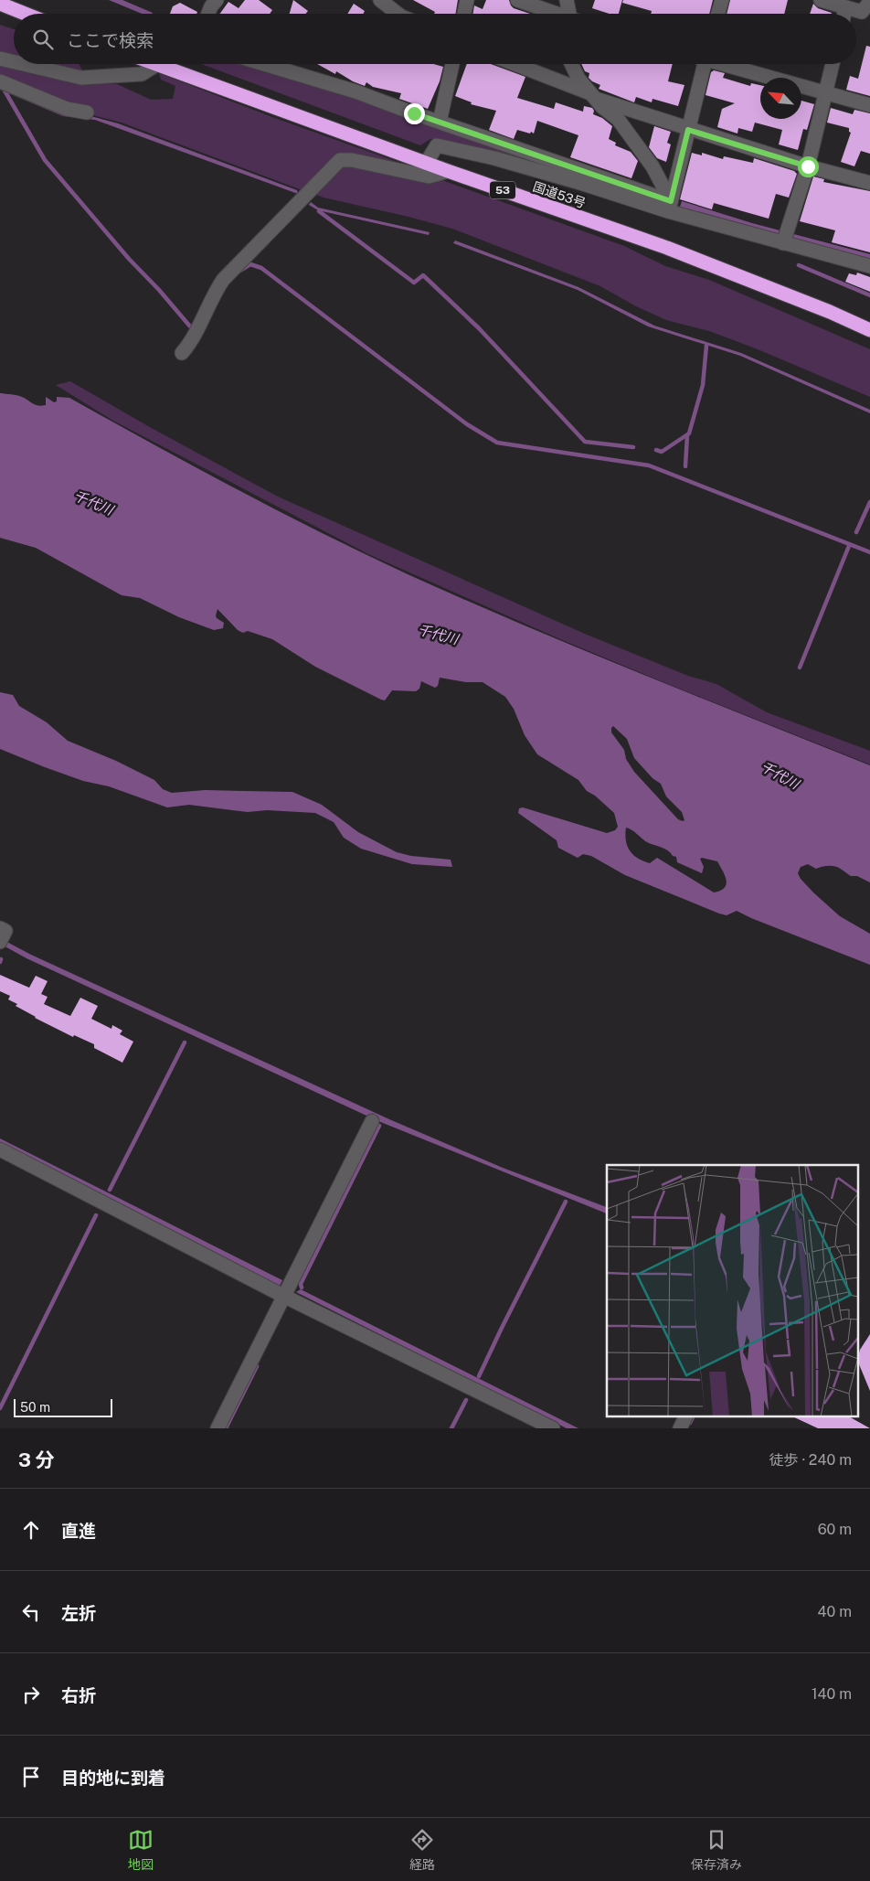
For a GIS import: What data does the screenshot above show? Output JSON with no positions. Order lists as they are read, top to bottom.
{
  "streets": {
    "highway": ["53", "国道53号"]
  },
  "water": ["千代川"],
  "scale_bar": "50 m",
  "north": "top left",
  "page": {
    "search": "ここで検索",
    "scale": "50 m",
    "heading": ["3 分", "徒歩 · 240 m"],
    "list": [
      ["直進", "60 m"],
      ["左折", "40 m"],
      ["右折", "140 m"],
      "目的地に到着"
    ],
    "nav": ["地図", "経路", "保存済み"]
  }
}
